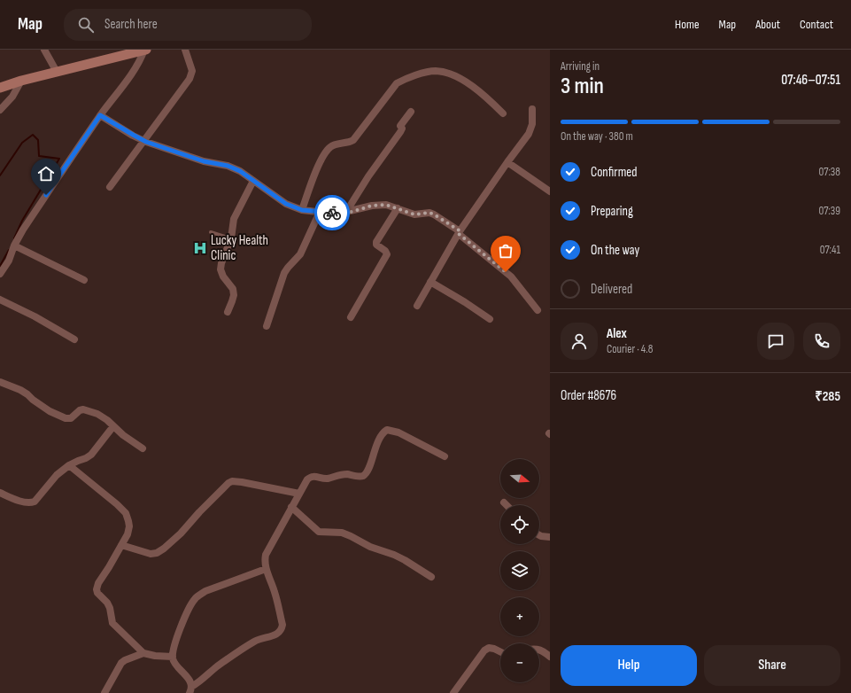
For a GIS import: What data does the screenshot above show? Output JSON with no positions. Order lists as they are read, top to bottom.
{
  "places": {
    "hospital": ["Lucky Health Clinic"]
  },
  "north": "right",
  "page": {
    "header": "Map",
    "search": "Search here",
    "nav": [
      "Home",
      "Map",
      "About",
      "Contact"
    ],
    "heading": ["3 min", "Arriving in", "07:46–07:51"],
    "panel": [
      "Alex",
      "Courier · 4.8",
      "Order #8676",
      "₹285"
    ],
    "bar": "On the way · 380 m",
    "list": [
      ["Confirmed", "07:38"],
      ["Preparing", "07:39"],
      ["On the way", "07:41"],
      "Delivered"
    ],
    "map_buttons": ["+", "−"],
    "buttons": ["Help", "Share"]
  }
}
